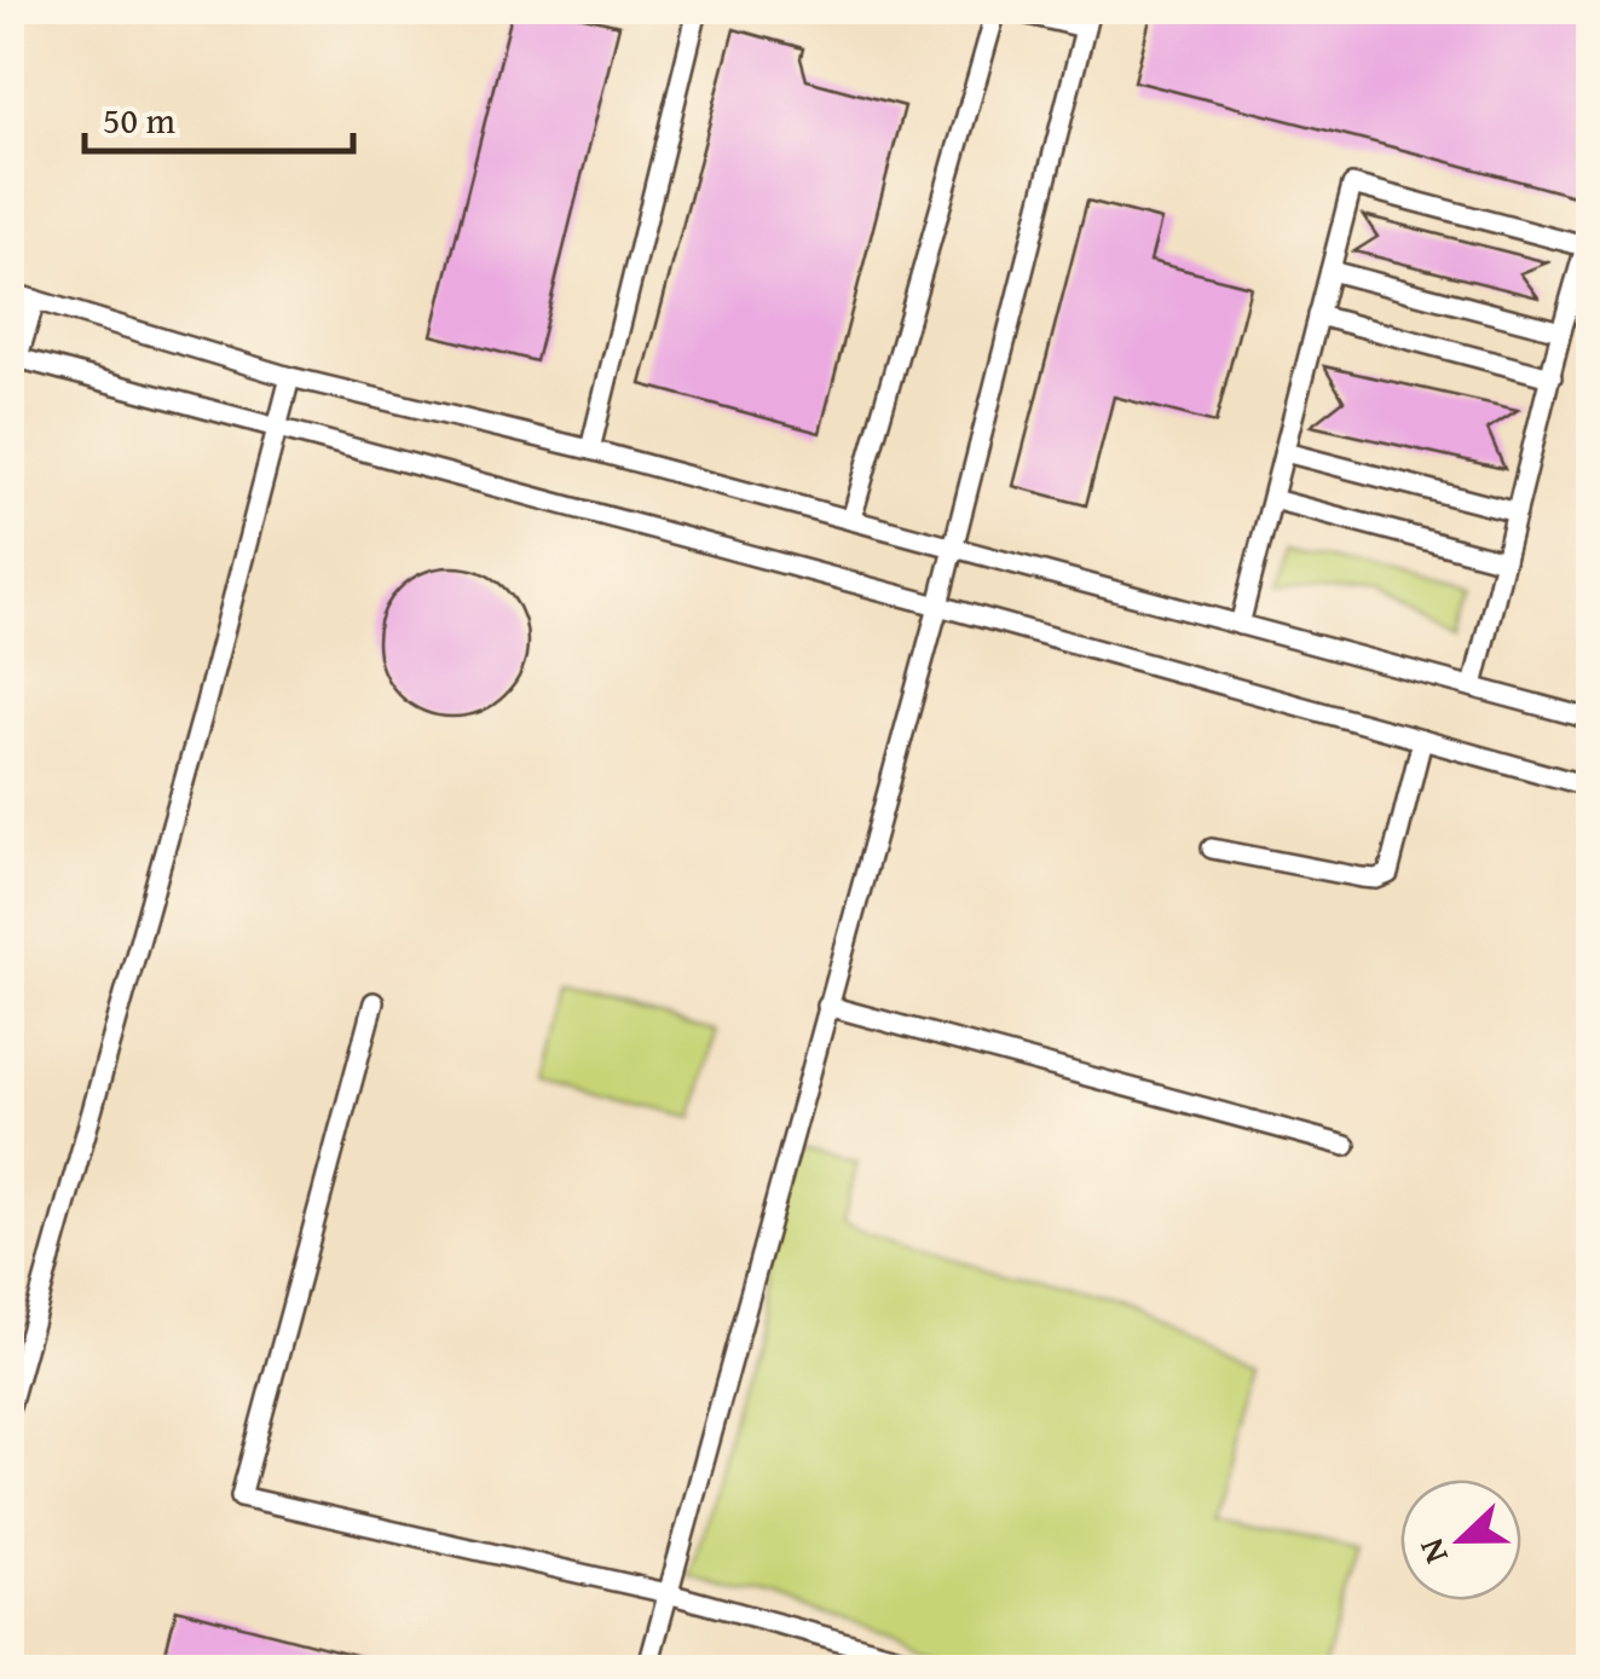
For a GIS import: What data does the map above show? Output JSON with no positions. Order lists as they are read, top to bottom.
{
  "scale_bar": "50 m",
  "north": "left"
}
